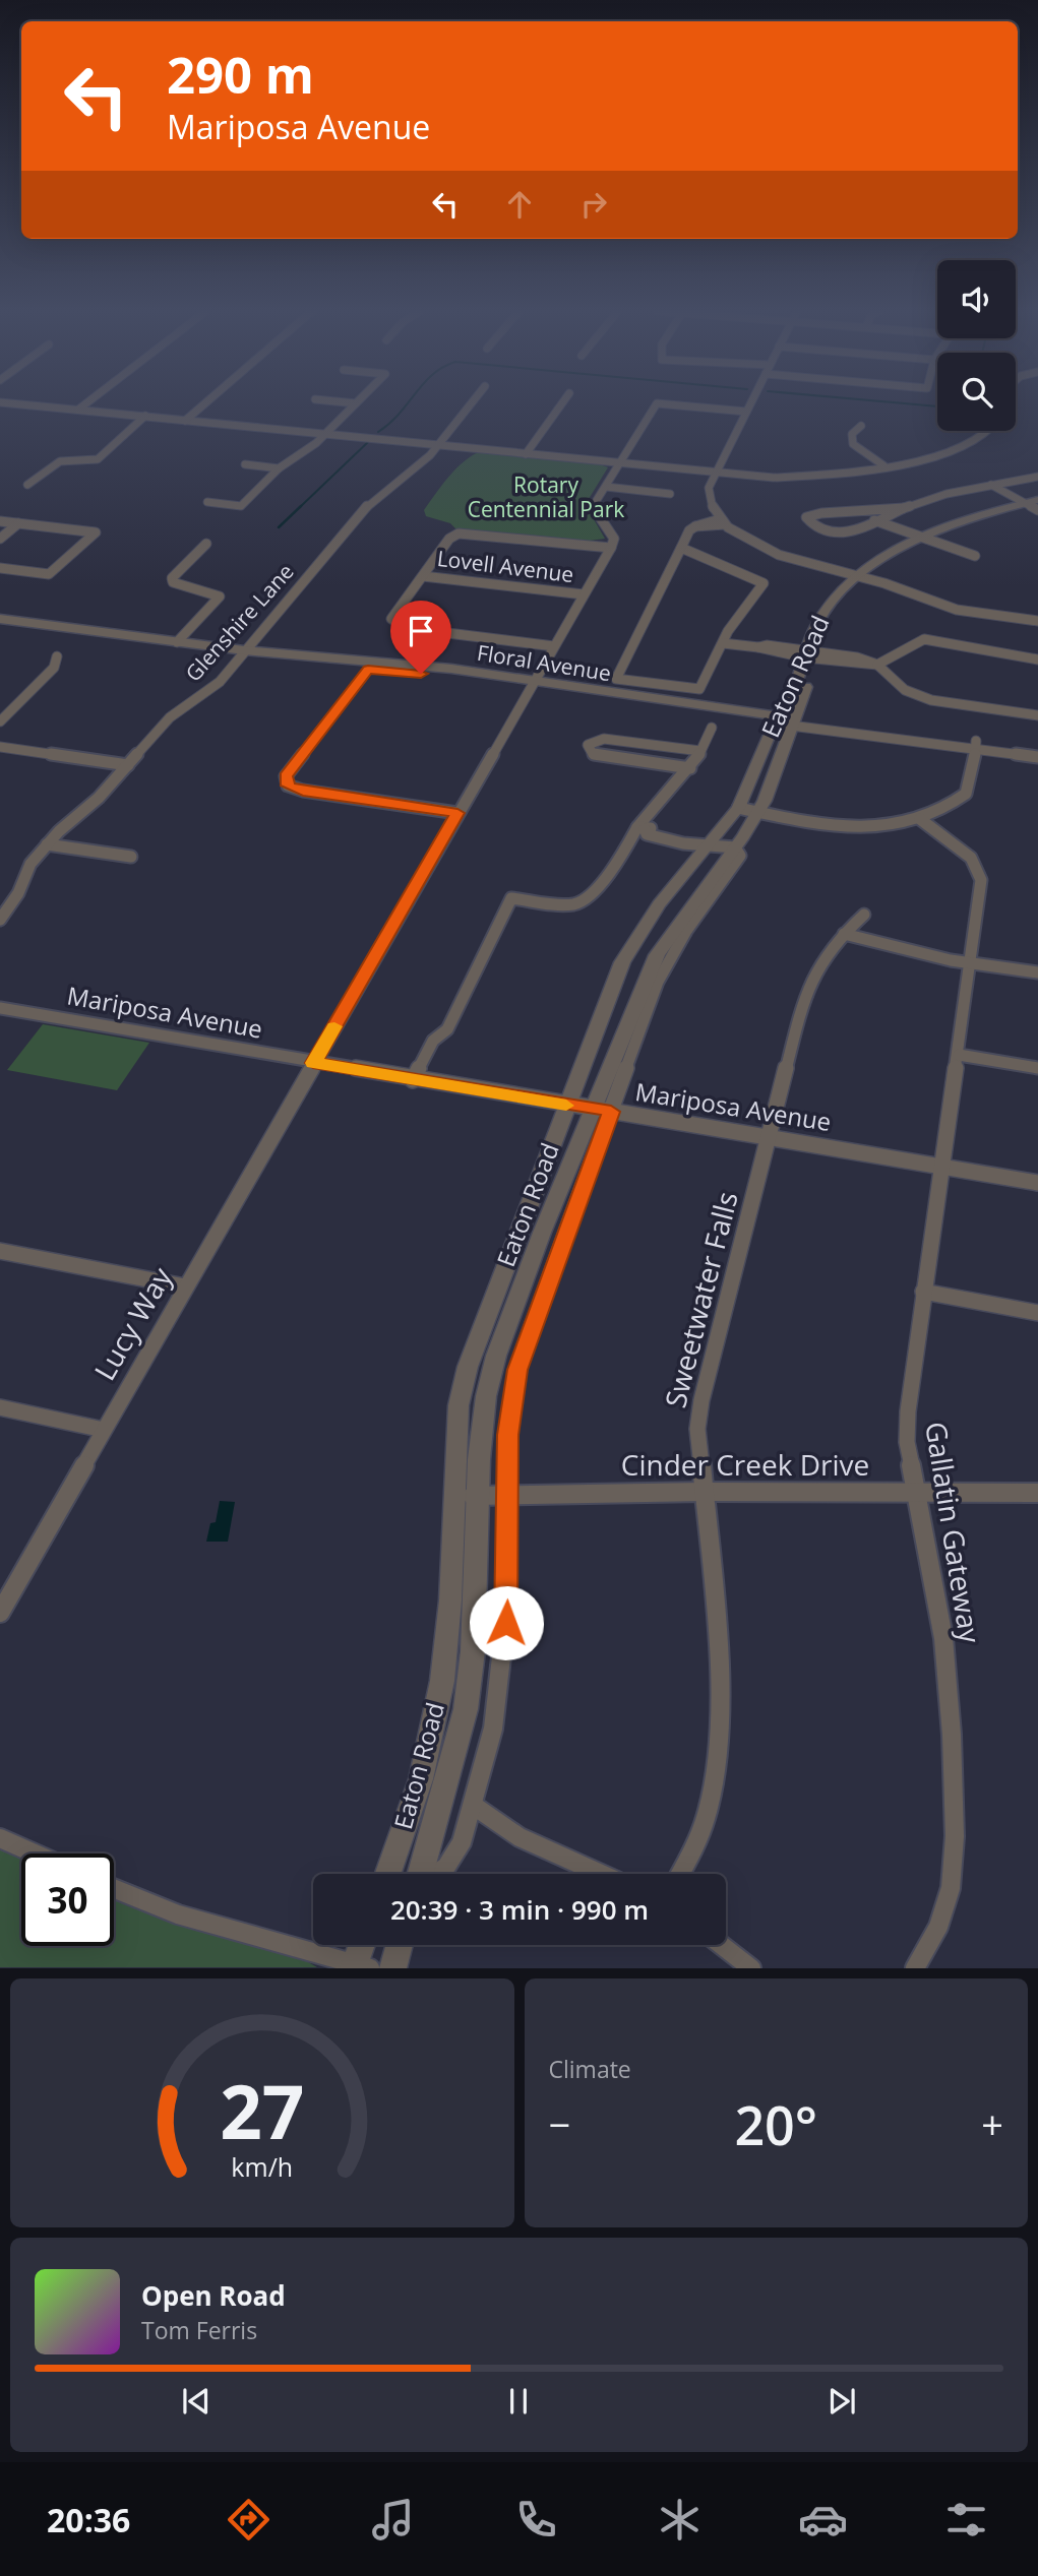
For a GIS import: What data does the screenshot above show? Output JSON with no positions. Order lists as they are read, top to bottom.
{
  "streets": {
    "street": [
      "Lovell Avenue",
      "Glenshire Lane",
      "Floral Avenue",
      "Eaton Road",
      "Mariposa Avenue",
      "Sweetwater Falls",
      "Lucy Way",
      "Cinder Creek Drive",
      "Gallatin Gateway"
    ]
  },
  "crossings": [
    ["Lovell Avenue", "Lucy Way"],
    ["Glenshire Lane", "Floral Avenue"],
    ["Floral Avenue", "Eaton Road"],
    ["Floral Avenue", "Lucy Way"],
    ["Eaton Road", "Mariposa Avenue"],
    ["Eaton Road", "Cinder Creek Drive"],
    ["Mariposa Avenue", "Sweetwater Falls"],
    ["Mariposa Avenue", "Lucy Way"],
    ["Mariposa Avenue", "Gallatin Gateway"],
    ["Sweetwater Falls", "Cinder Creek Drive"],
    ["Cinder Creek Drive", "Gallatin Gateway"]
  ],
  "parks": ["Rotary Centennial Park"],
  "page": {
    "turn": ["290 m", "Mariposa Avenue"],
    "limit": "30",
    "trip": "20:39 · 3 min · 990 m",
    "tile": "Climate",
    "heat": ["−", "20°", "+"],
    "song": ["Open Road", "Tom Ferris"],
    "tabs": "20:36",
    "gauge": ["27", "km/h"]
  }
}
